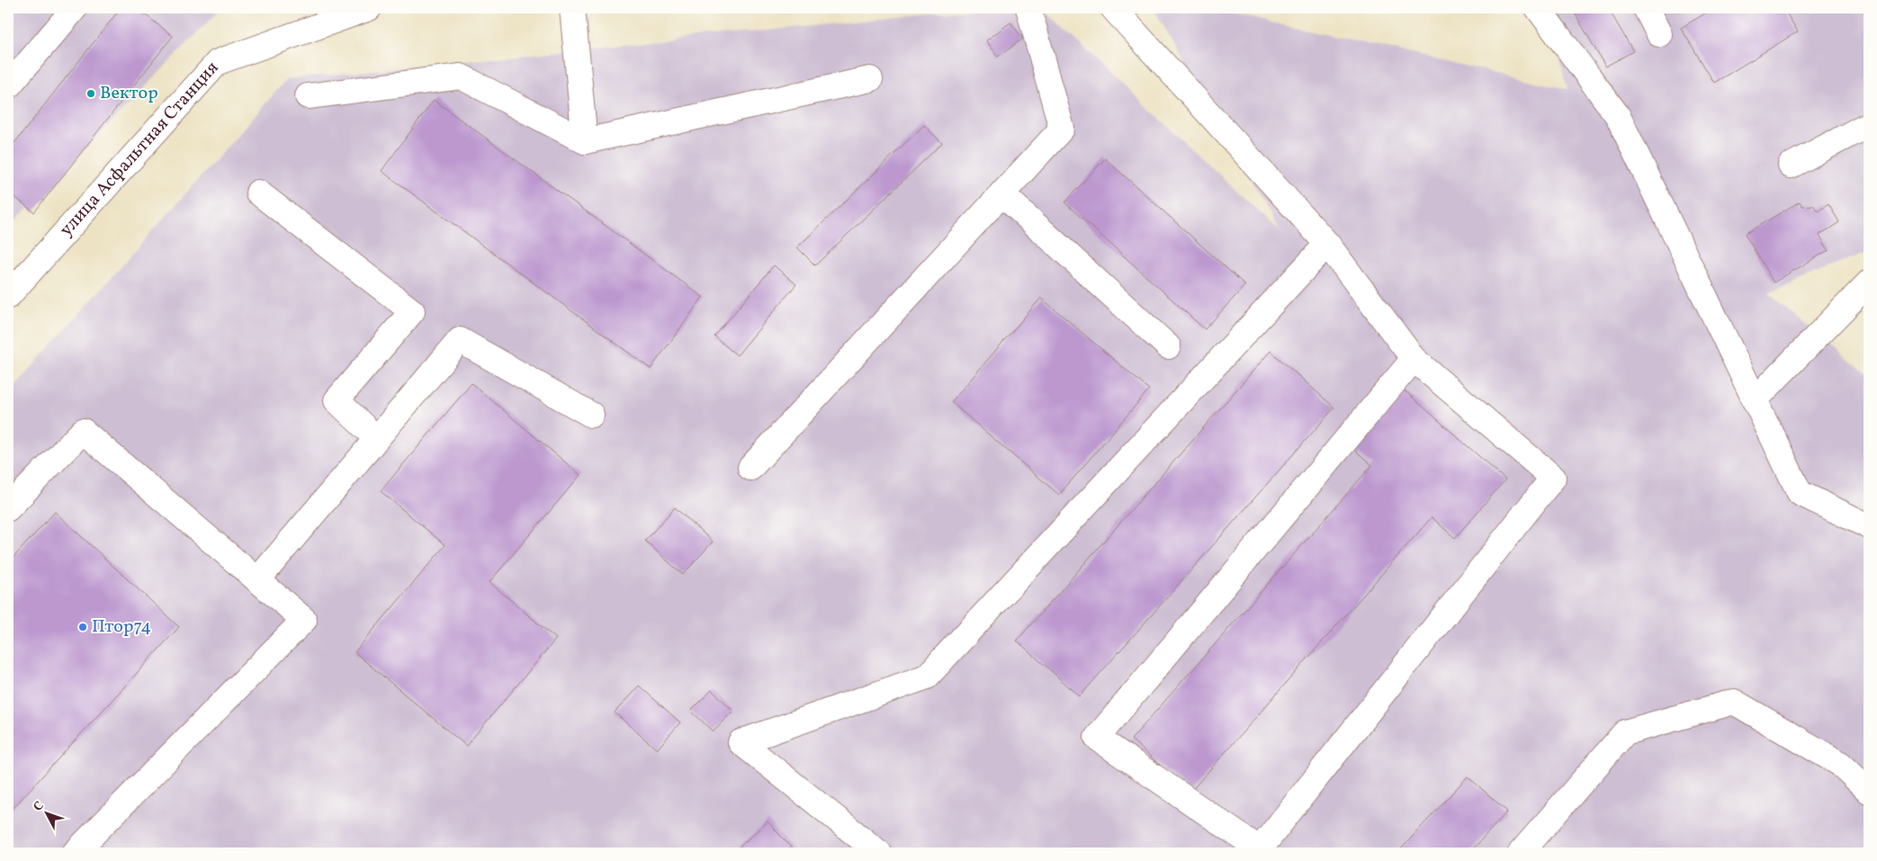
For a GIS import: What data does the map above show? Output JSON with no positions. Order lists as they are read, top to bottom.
{
  "streets": {
    "street": ["улица Асфальтная Станция"]
  },
  "places": ["Вектор", "Птор74"],
  "north": "top left"
}
